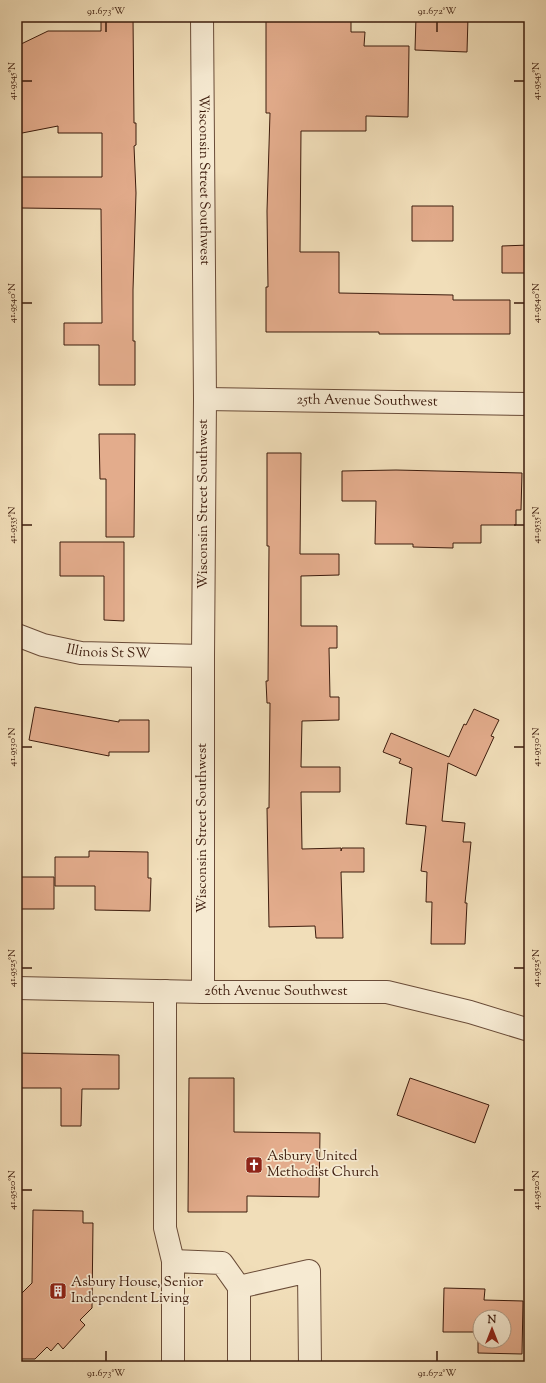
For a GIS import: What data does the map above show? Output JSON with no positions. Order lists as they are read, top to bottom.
{
  "streets": {
    "street": [
      "Wisconsin Street Southwest",
      "25th Avenue Southwest",
      "Illinois St SW",
      "26th Avenue Southwest"
    ]
  },
  "crossings": [
    ["Wisconsin Street Southwest", "25th Avenue Southwest"],
    ["Wisconsin Street Southwest", "Illinois St SW"],
    ["Wisconsin Street Southwest", "26th Avenue Southwest"]
  ],
  "places": {
    "church": ["Asbury United Methodist Church"],
    "building": ["Asbury House, Senior Independent Living"]
  },
  "north": "top",
  "coordinates": [
    "91.673°W",
    "91.672°W",
    "41.9545°N",
    "41.9540°N",
    "41.9535°N",
    "41.9530°N",
    "41.9525°N",
    "41.9520°N"
  ]
}
